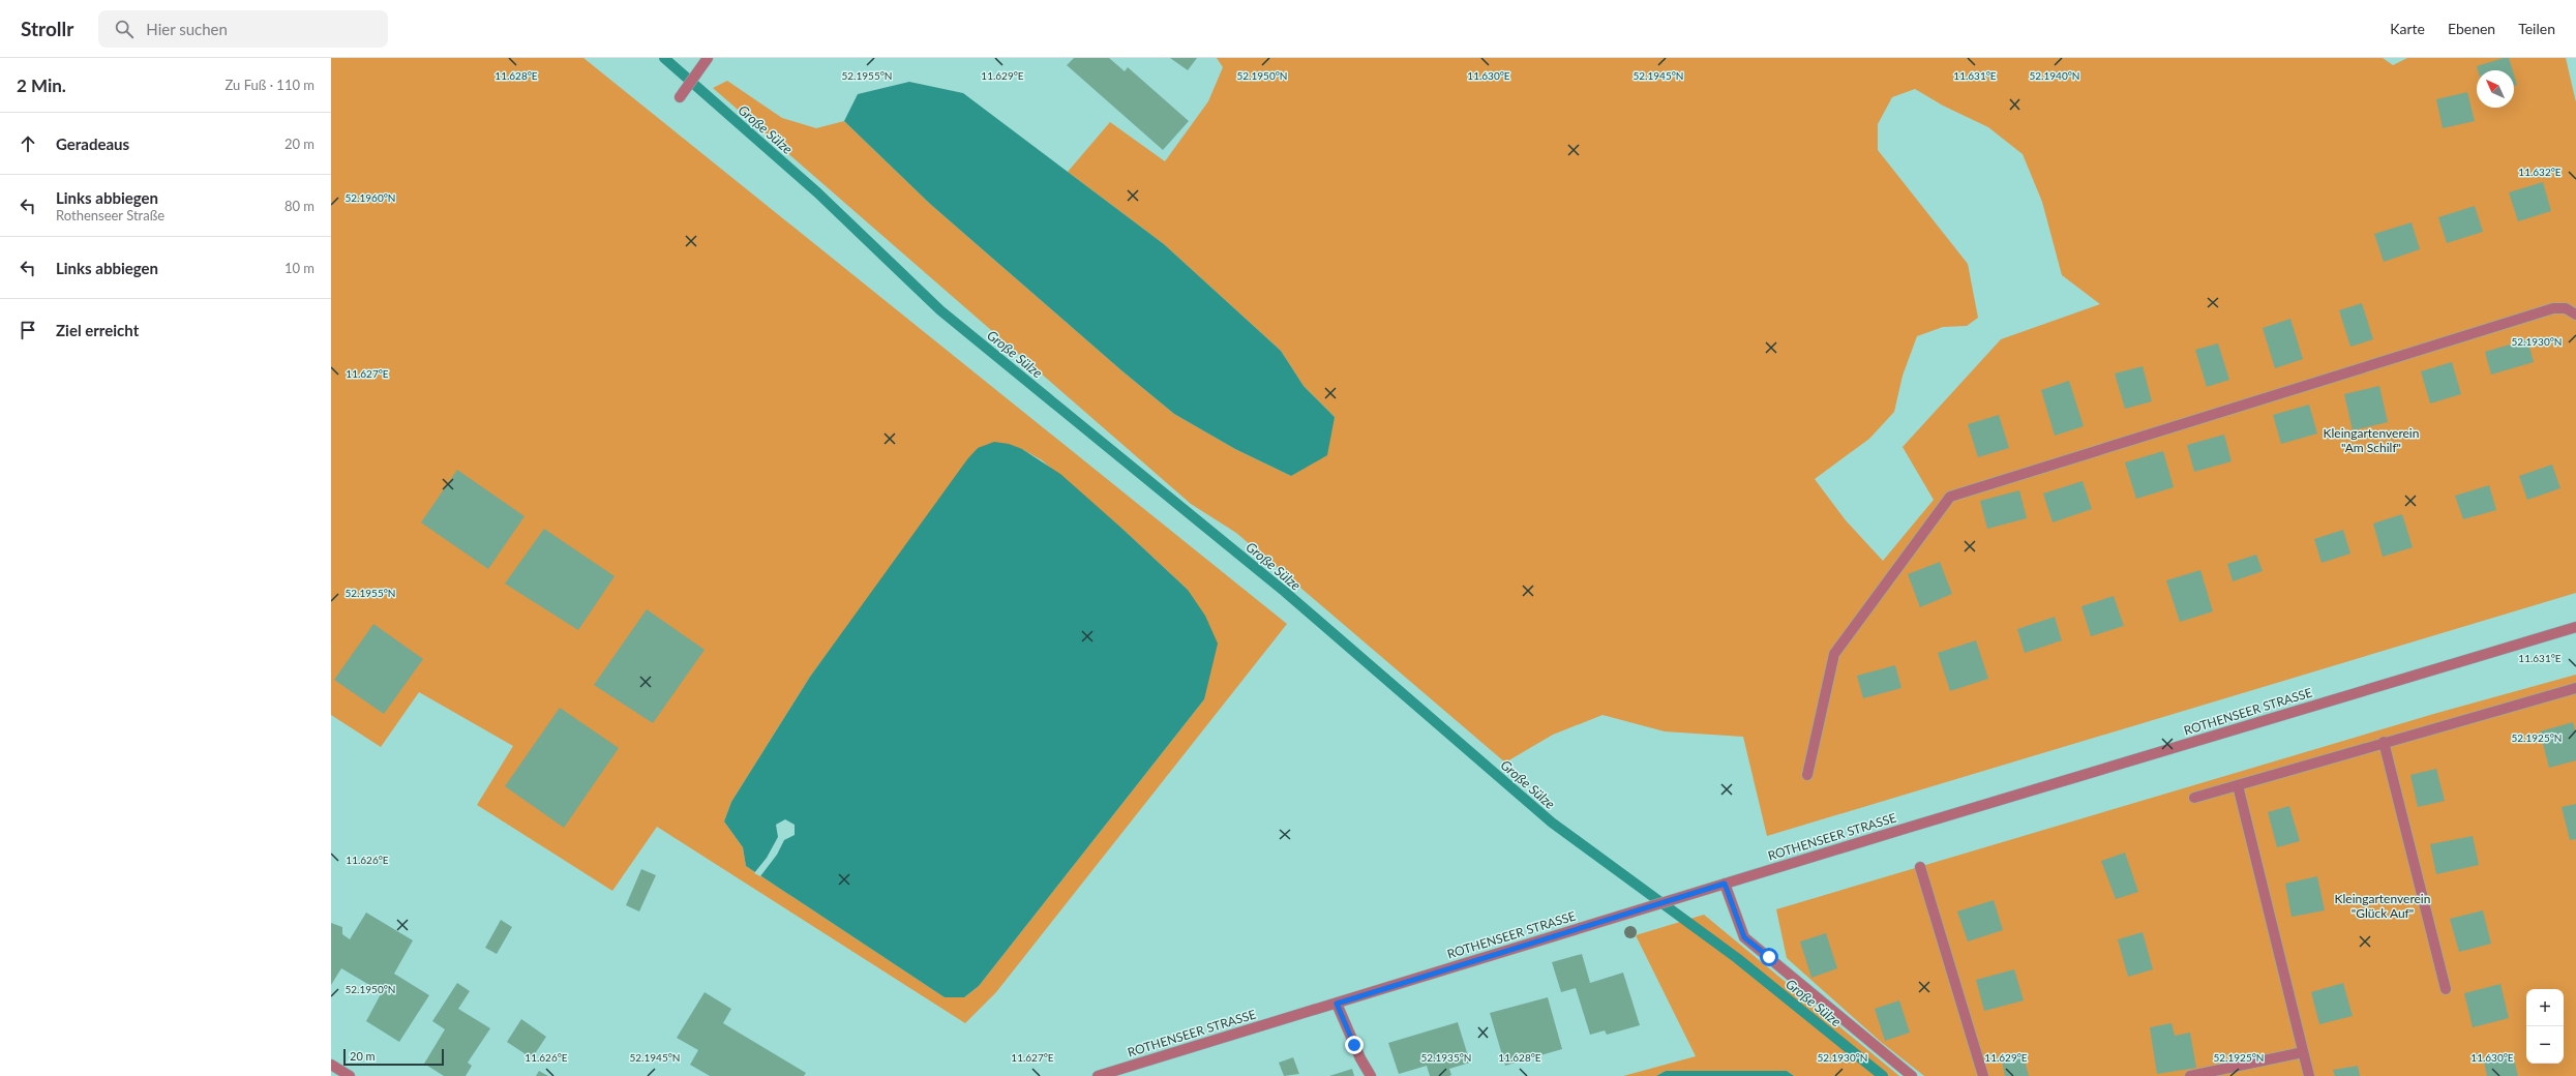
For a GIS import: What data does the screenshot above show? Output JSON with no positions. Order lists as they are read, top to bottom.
{
  "streets": {
    "street": ["ROTHENSEER STRASSE"]
  },
  "water": ["Große Sülze"],
  "parks": ["Kleingartenverein \"Am Schilf\"", "Kleingartenverein \"Glück Auf\""],
  "scale_bar": "20 m",
  "north": "top left",
  "page": {
    "header": "Strollr",
    "search": "Hier suchen",
    "nav": ["Karte", "Ebenen", "Teilen"],
    "heading": ["2 Min.", "Zu Fuß · 110 m"],
    "list": [
      ["Geradeaus", "20 m"],
      ["Links abbiegen", "Rothenseer Straße", "80 m"],
      ["Links abbiegen", "10 m"],
      "Ziel erreicht"
    ],
    "map_buttons": ["+", "−"],
    "scale": "20 m"
  },
  "coordinates": [
    "11.629°E",
    "11.628°E",
    "52.1950°N",
    "11.630°E",
    "52.1945°N",
    "11.631°E",
    "52.1955°N",
    "52.1940°N",
    "11.632°E",
    "52.1960°N",
    "52.1930°N",
    "11.627°E",
    "52.1925°N",
    "11.626°E",
    "52.1935°N"
  ]
}
